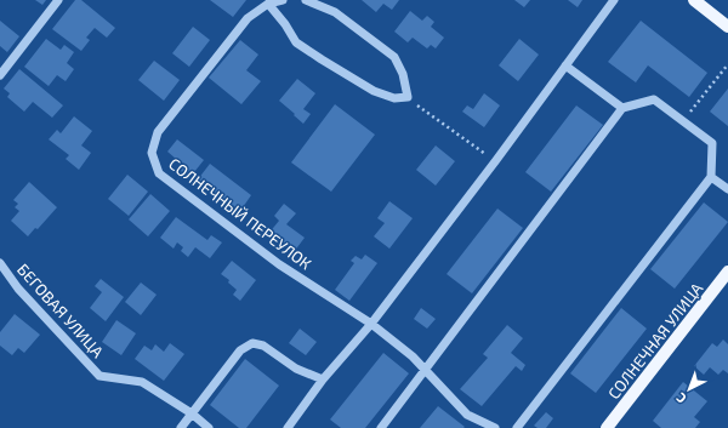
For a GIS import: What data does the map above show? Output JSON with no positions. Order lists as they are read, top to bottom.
{
  "streets": {
    "main road": ["СОЛНЕЧНАЯ УЛИЦА"],
    "street": ["СОЛНЕЧНЫЙ ПЕРЕУЛОК", "БЕГОВАЯ УЛИЦА"]
  },
  "north": "bottom left"
}
